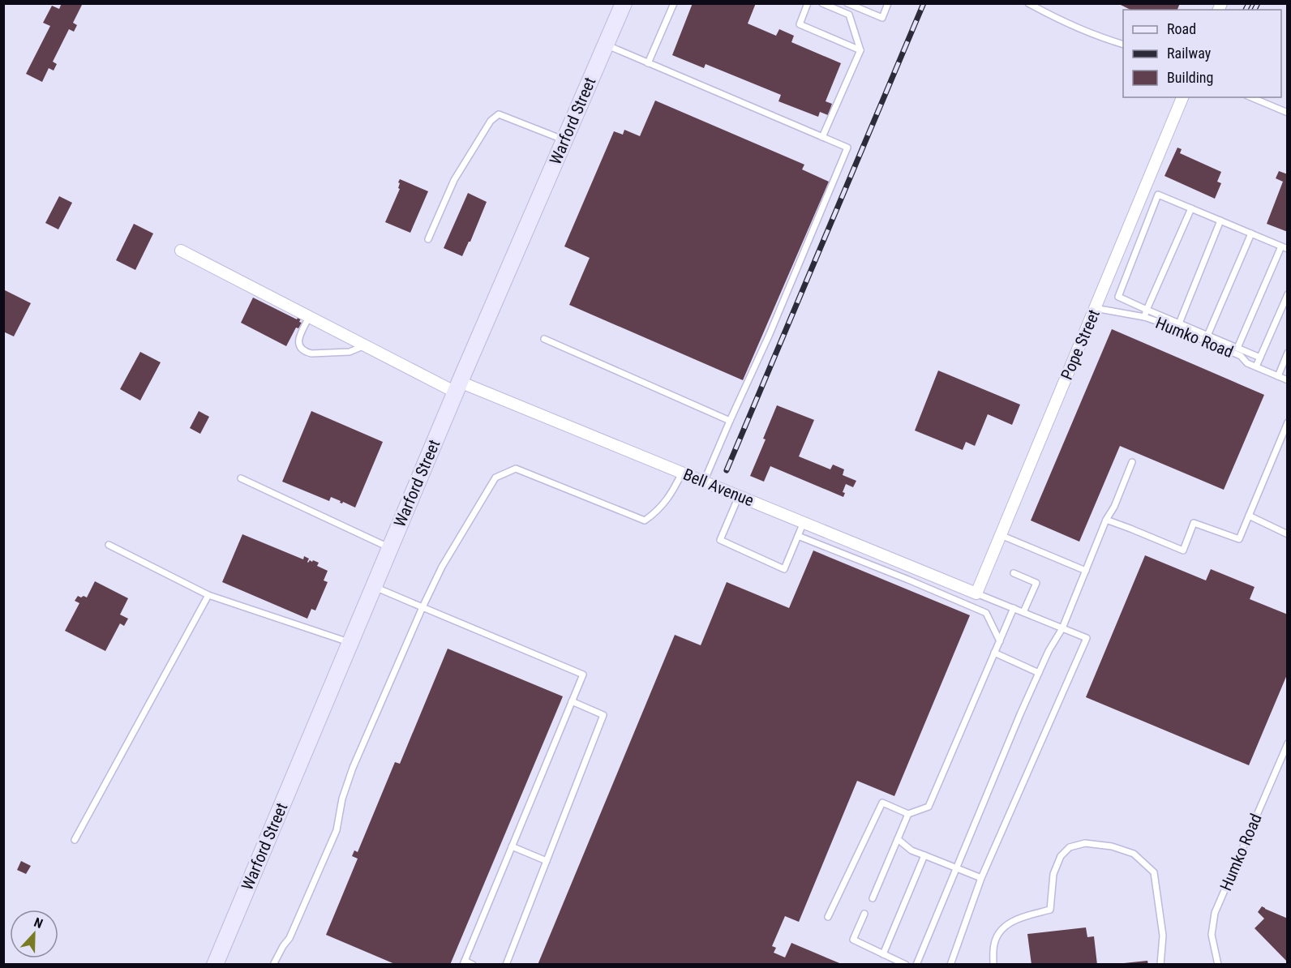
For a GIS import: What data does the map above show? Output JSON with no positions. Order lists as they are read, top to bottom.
{
  "streets": {
    "main road": ["Warford Street"],
    "street": ["Pope Street", "Bell Avenue"],
    "lane": ["Humko Road"]
  },
  "crossings": [
    ["Warford Street", "Bell Avenue"],
    ["Humko Road", "Pope Street"],
    ["Pope Street", "Bell Avenue"]
  ],
  "legend": ["Road", "Railway", "Building"],
  "north": "top"
}
